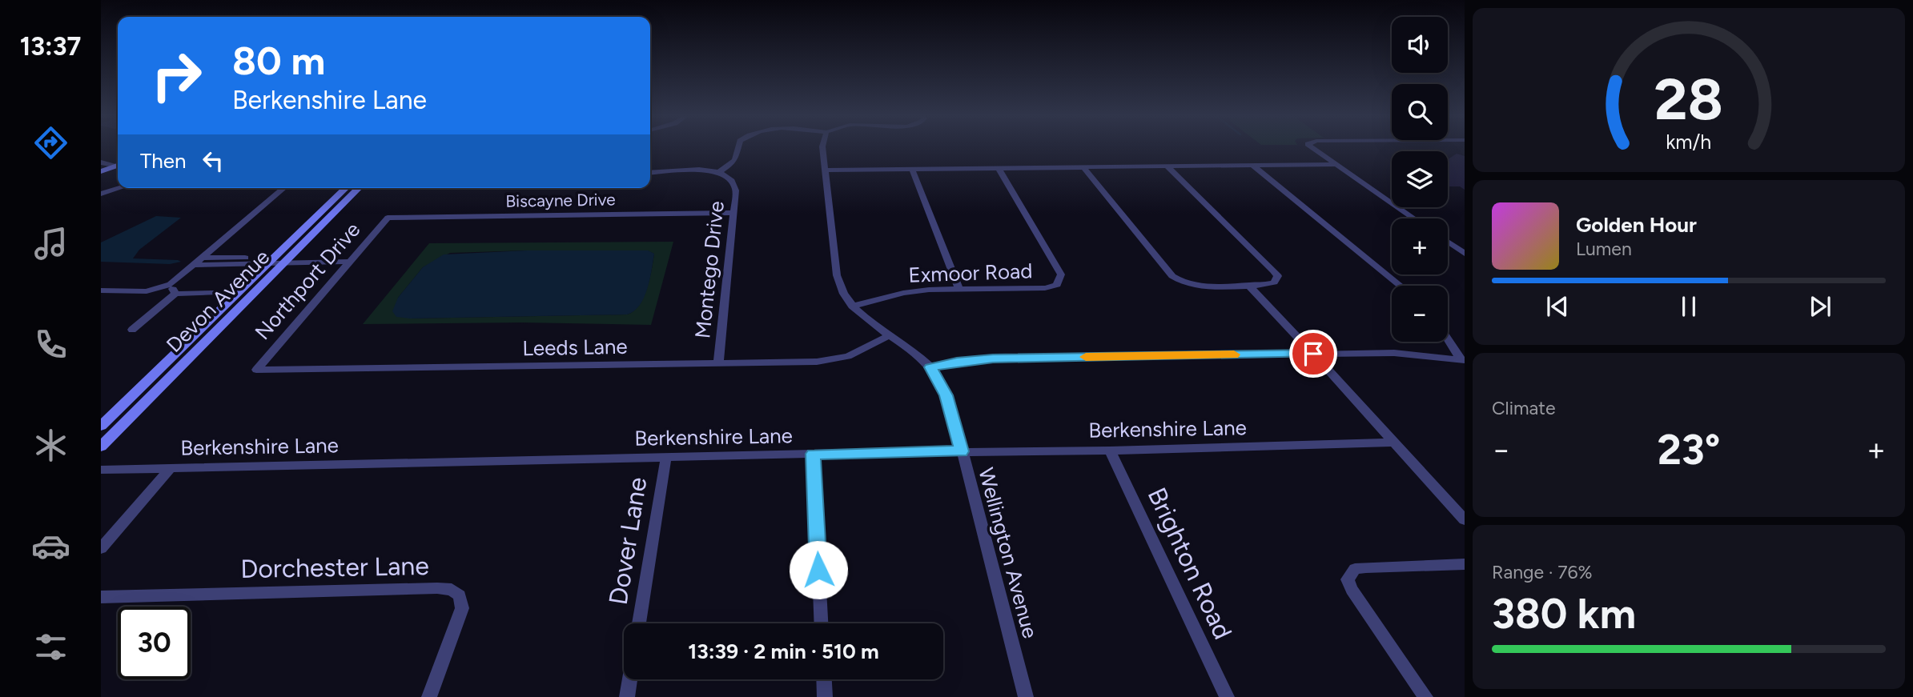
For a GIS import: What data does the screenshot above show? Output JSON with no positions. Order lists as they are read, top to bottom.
{
  "streets": {
    "main road": ["Devon Avenue"],
    "street": [
      "Biscayne Drive",
      "Montego Drive",
      "Exmoor Road",
      "Northport Drive",
      "Leeds Lane",
      "Berkenshire Lane",
      "Dover Lane",
      "Wellington Avenue",
      "Brighton Road",
      "Dorchester Lane"
    ]
  },
  "crossings": [
    ["Biscayne Drive", "Montego Drive"],
    ["Biscayne Drive", "Northport Drive"],
    ["Montego Drive", "Leeds Lane"],
    ["Exmoor Road", "Wellington Avenue"],
    ["Northport Drive", "Leeds Lane"],
    ["Leeds Lane", "Wellington Avenue"],
    ["Berkenshire Lane", "Dover Lane"],
    ["Berkenshire Lane", "Wellington Avenue"],
    ["Berkenshire Lane", "Brighton Road"]
  ],
  "page": {
    "tabs": "13:37",
    "map_buttons": ["+", "−"],
    "turn": ["80 m", "Berkenshire Lane"],
    "then": "Then",
    "song": ["Golden Hour", "Lumen"],
    "tile": [
      "Climate",
      ["Range · 76%", "380 km"]
    ],
    "heat": ["−", "23°", "+"],
    "limit": "30",
    "trip": "13:39 · 2 min · 510 m",
    "gauge": ["28", "km/h"]
  }
}
